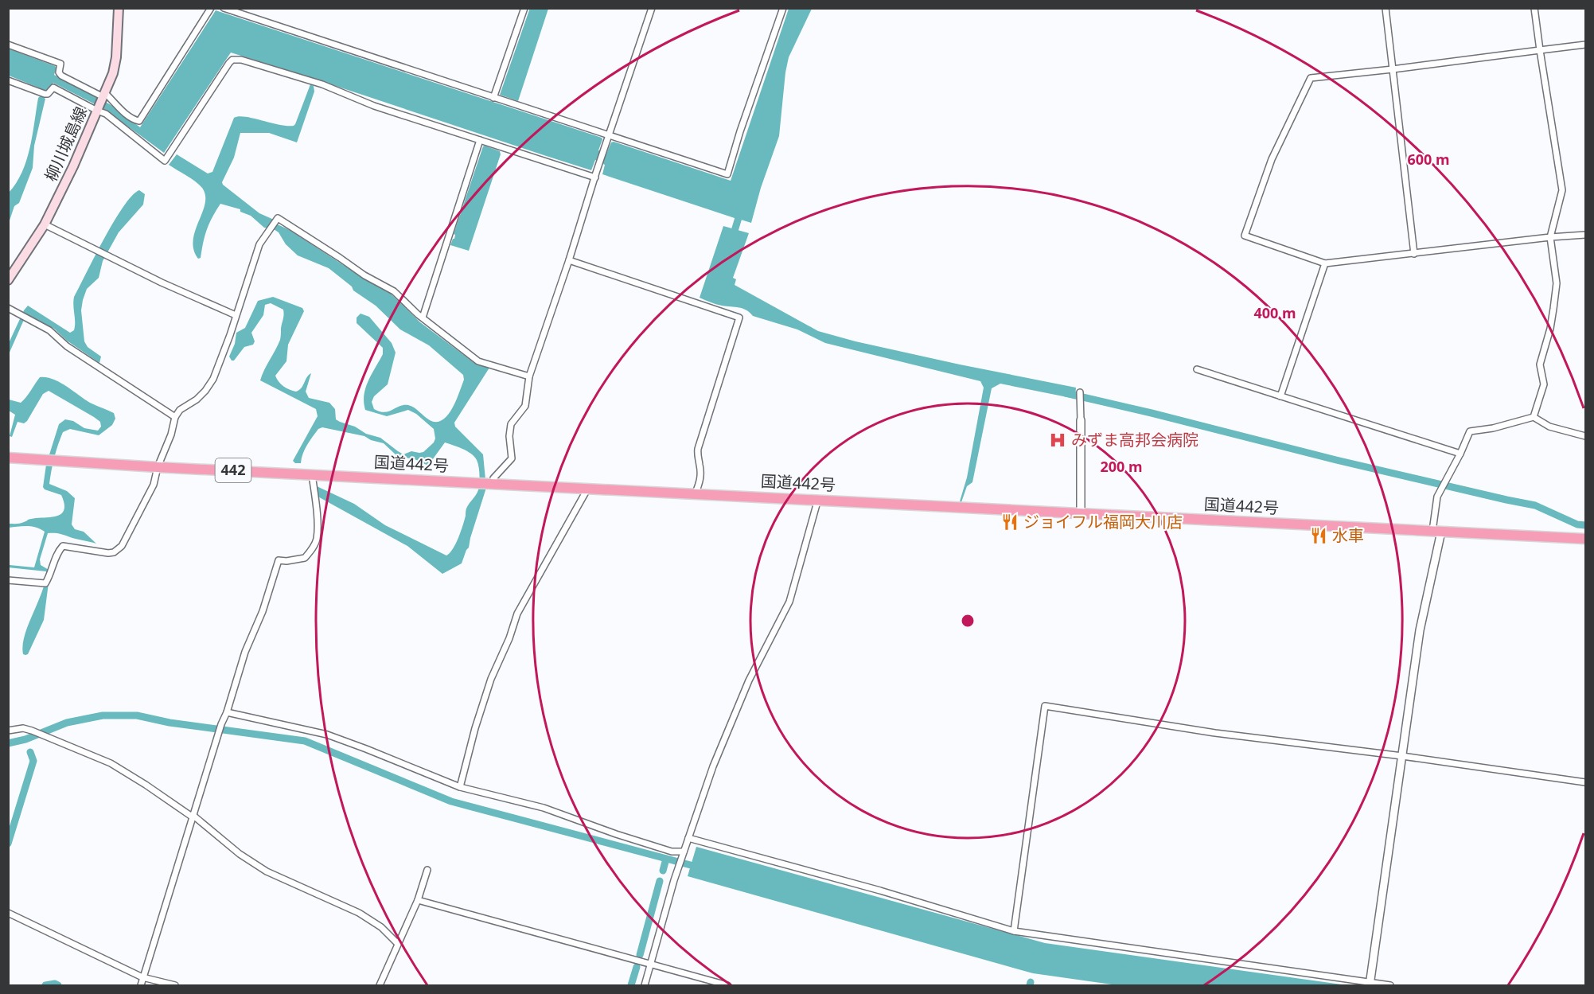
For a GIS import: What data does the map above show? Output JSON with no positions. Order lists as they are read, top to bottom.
{
  "streets": {
    "highway": ["国道442号", "442"],
    "main road": ["柳川城島線"]
  },
  "places": {
    "hospital": ["みずま高邦会病院"],
    "restaurant": ["ジョイフル福岡大川店", "水車"]
  },
  "rings": ["600 m", "400 m", "200 m"]
}
